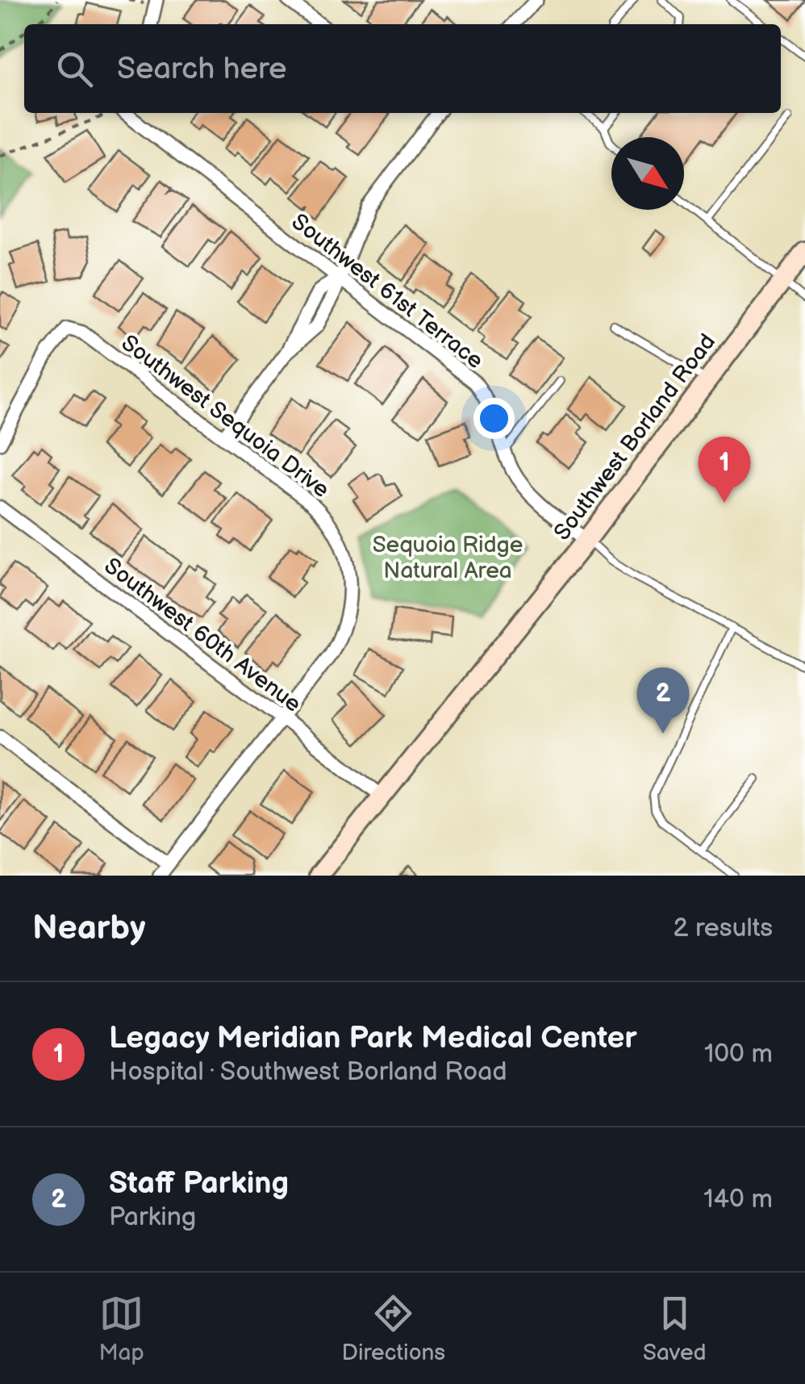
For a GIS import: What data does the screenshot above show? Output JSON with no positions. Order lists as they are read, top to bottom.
{
  "streets": {
    "main road": ["Southwest Borland Road"],
    "street": ["Southwest 61st Terrace", "Southwest Sequoia Drive", "Southwest 60th Avenue"]
  },
  "crossings": [
    ["Southwest 61st Terrace", "Southwest Borland Road"],
    ["Southwest Sequoia Drive", "Southwest 60th Avenue"],
    ["Southwest Borland Road", "Southwest 60th Avenue"]
  ],
  "parks": ["Sequoia Ridge Natural Area"],
  "north": "bottom right",
  "page": {
    "search": "Search here",
    "pins": ["1", "2"],
    "heading": ["Nearby", "2 results"],
    "list": [
      {
        "mark": "1",
        "name": "Legacy Meridian Park Medical Center",
        "note": "Hospital · Southwest Borland Road",
        "value": "100 m"
      },
      {
        "mark": "2",
        "name": "Staff Parking",
        "note": "Parking",
        "value": "140 m"
      }
    ],
    "nav": ["Map", "Directions", "Saved"]
  }
}
